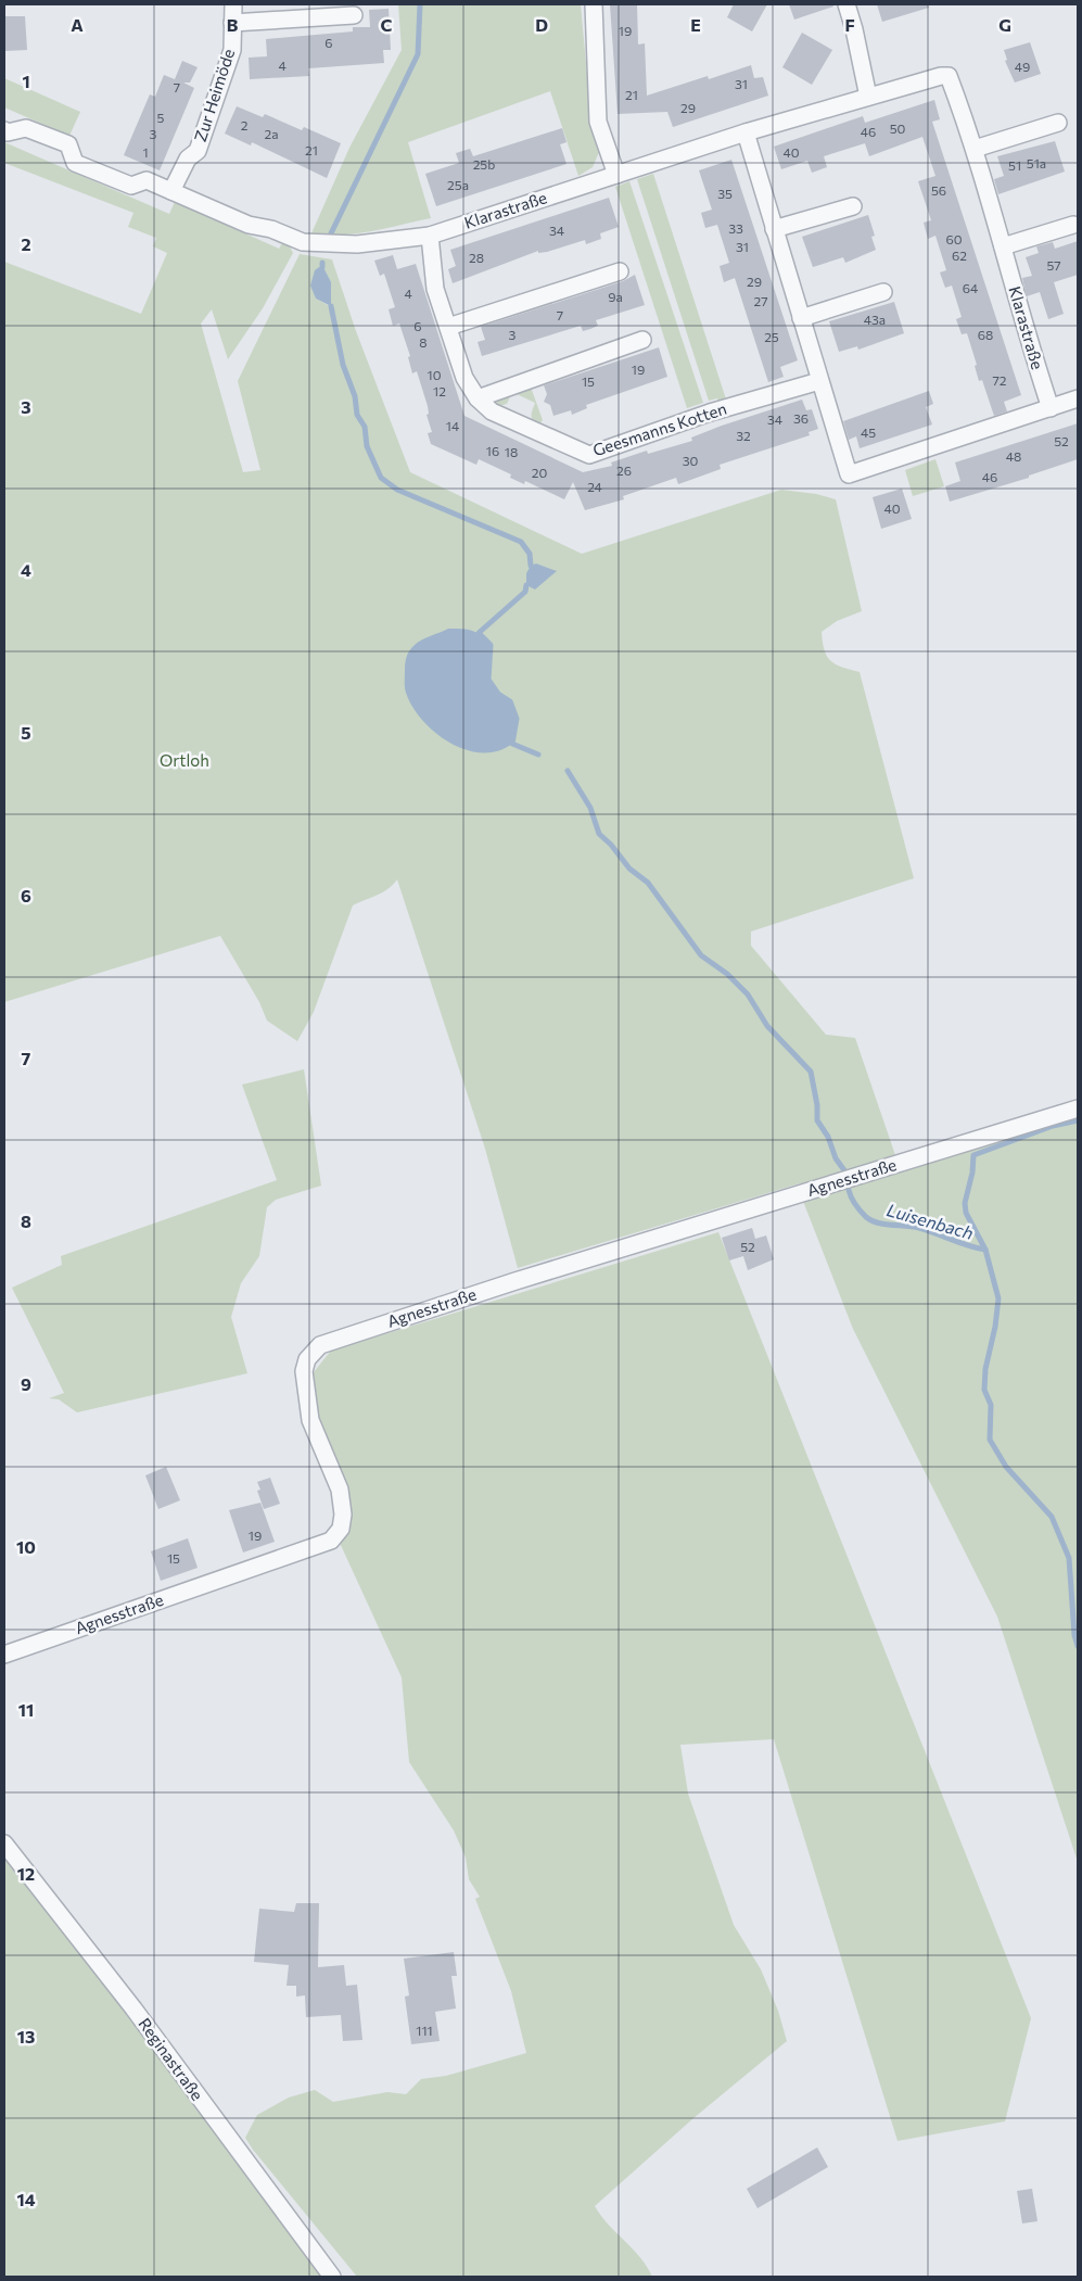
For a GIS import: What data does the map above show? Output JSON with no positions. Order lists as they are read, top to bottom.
{
  "streets": {
    "street": [
      "Zur Heimöde",
      "Klarastraße",
      "Geesmanns Kotten",
      "Agnesstraße",
      "Reginastraße"
    ]
  },
  "crossings": [
    ["Zur Heimöde", "Klarastraße"],
    ["Klarastraße", "Geesmanns Kotten"]
  ],
  "water": ["Luisenbach"],
  "parks": ["Ortloh"],
  "house_numbers": [
    "19",
    "6",
    "4",
    "49",
    "31",
    "7",
    "21",
    "29",
    "5",
    "2",
    "50",
    "46",
    "3",
    "2a",
    "21",
    "1",
    "40",
    "51a",
    "25b",
    "51",
    "25a",
    "56",
    "35",
    "33",
    "34",
    "60",
    "31",
    "62",
    "28",
    "57",
    "29",
    "64",
    "4",
    "9a",
    "27",
    "7",
    "43a",
    "6",
    "3",
    "68",
    "25",
    "8",
    "19",
    "10",
    "72",
    "15",
    "12",
    "36",
    "34",
    "14",
    "45",
    "32",
    "52",
    "16",
    "18",
    "48",
    "30",
    "26",
    "20",
    "46",
    "24",
    "40",
    "52",
    "19",
    "15",
    "111"
  ],
  "grid": {
    "columns": [
      "A",
      "B",
      "C",
      "D",
      "E",
      "F",
      "G"
    ],
    "rows": [
      "1",
      "2",
      "3",
      "4",
      "5",
      "6",
      "7",
      "8",
      "9",
      "10",
      "11",
      "12",
      "13",
      "14"
    ]
  }
}
